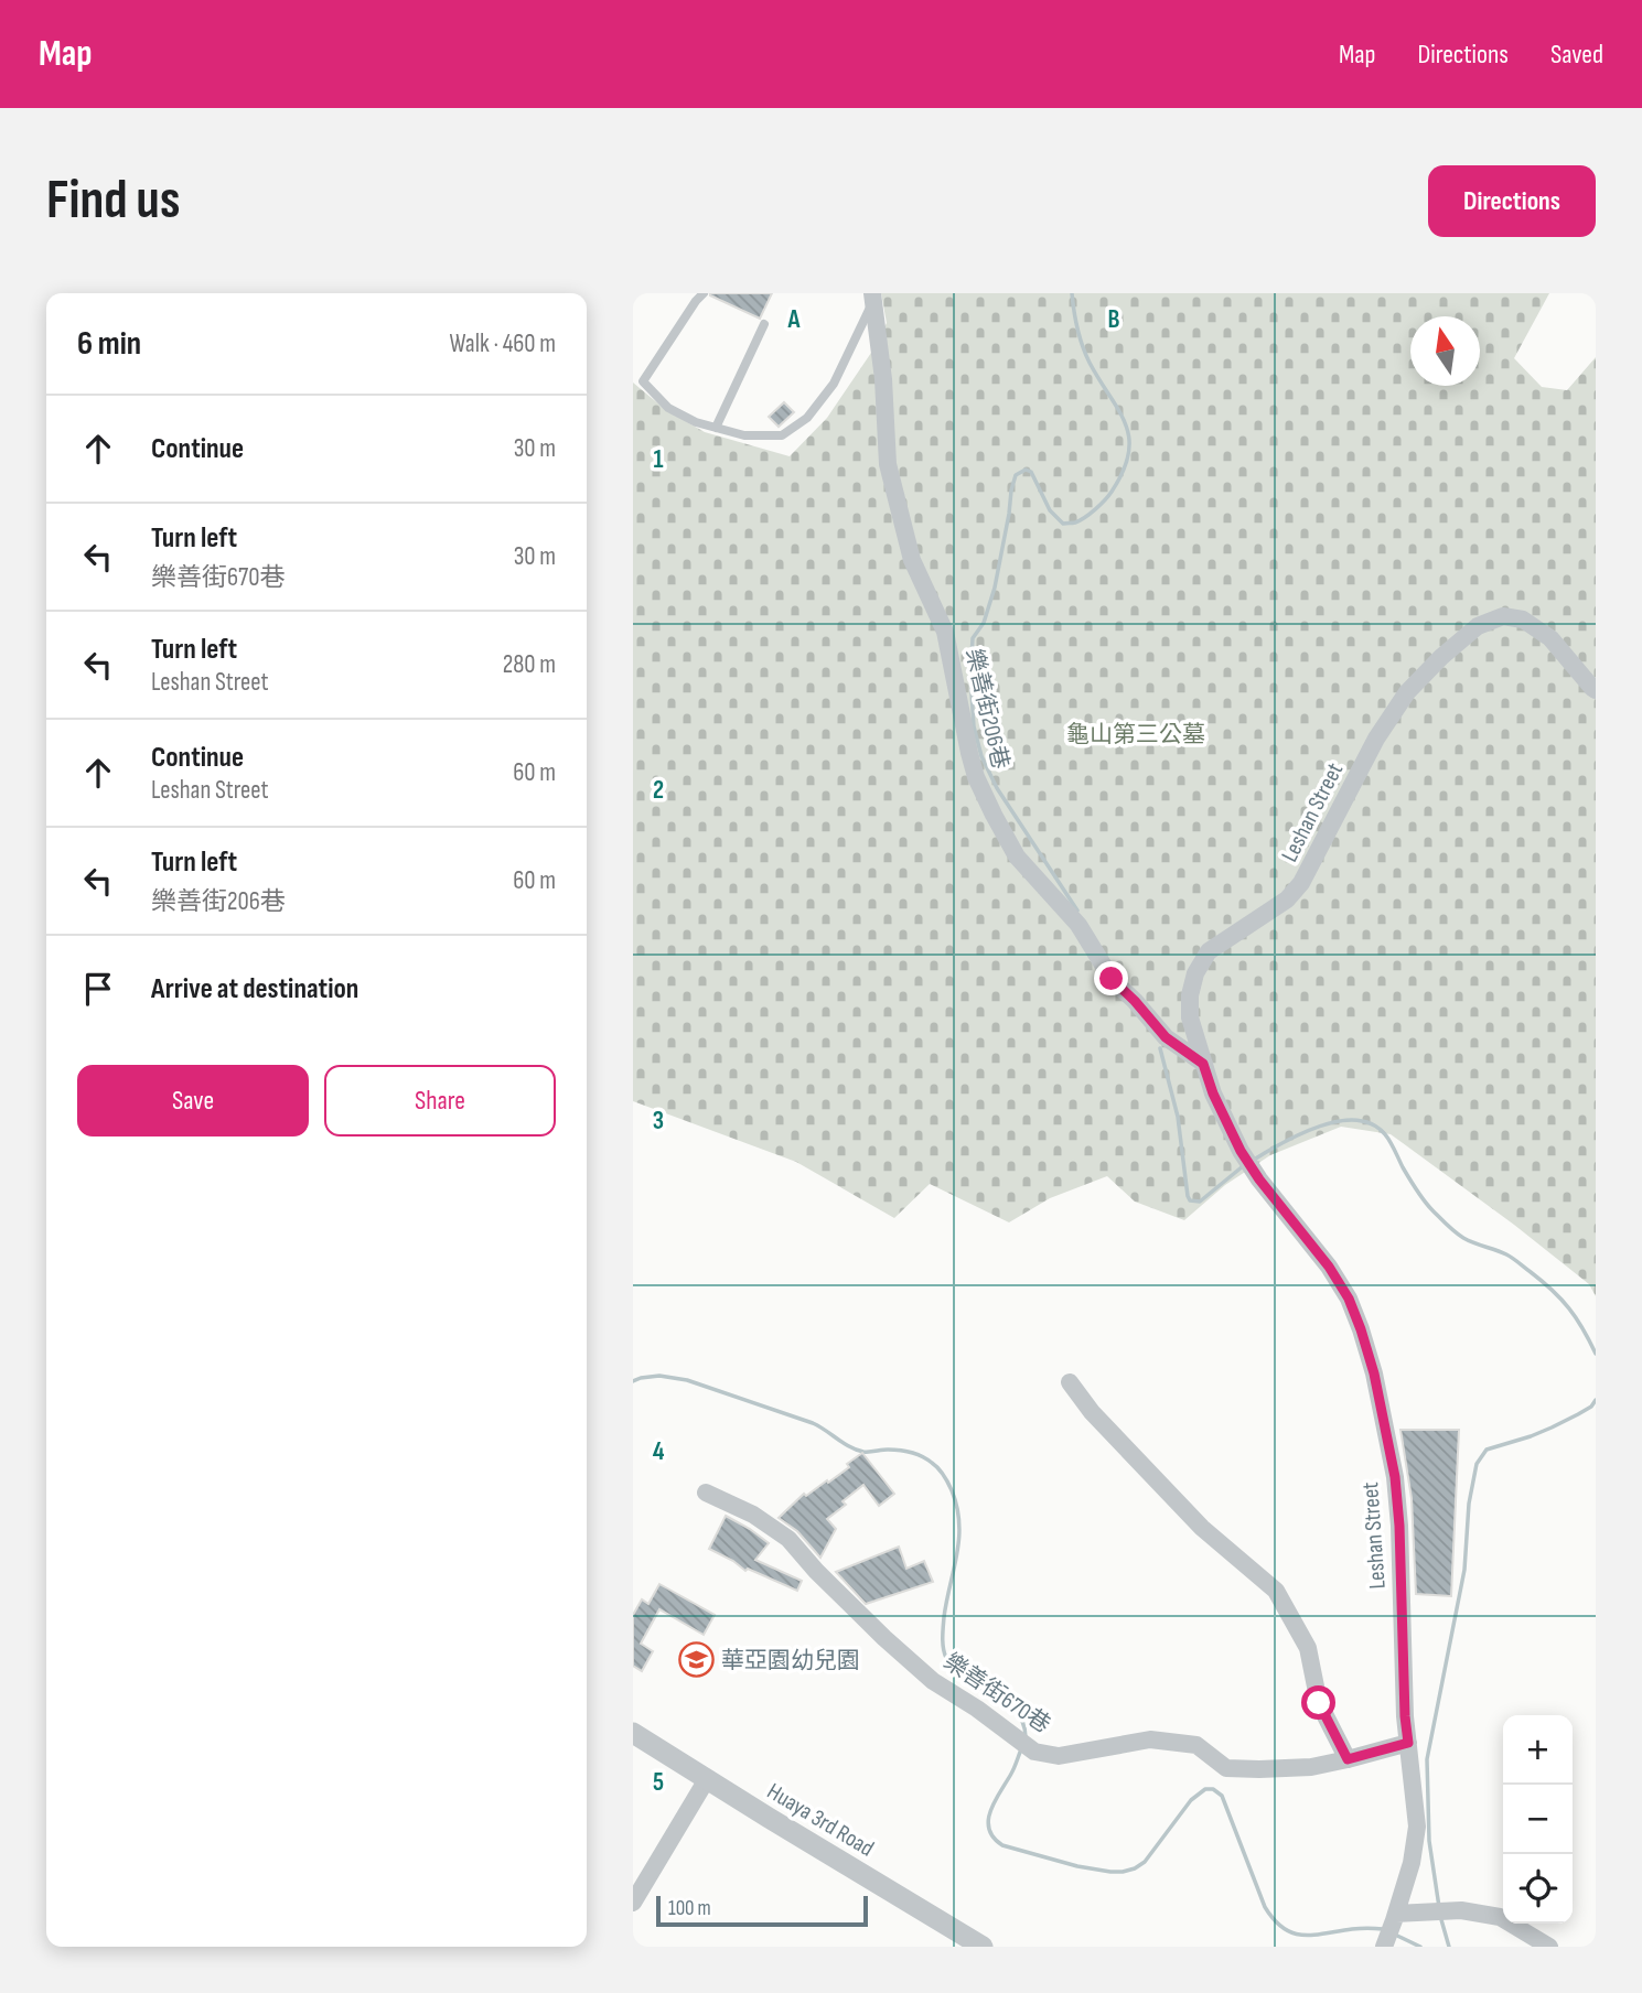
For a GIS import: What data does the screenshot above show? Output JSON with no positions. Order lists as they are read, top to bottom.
{
  "streets": {
    "street": [
      "樂善街206巷",
      "Leshan Street",
      "樂善街670巷",
      "Huaya 3rd Road"
    ]
  },
  "crossings": [
    ["樂善街206巷", "Leshan Street"],
    ["Leshan Street", "樂善街670巷"]
  ],
  "parks": ["龜山第三公墓"],
  "places": {
    "school or university": ["華亞園幼兒園"]
  },
  "scale_bar": "100 m",
  "north": "top",
  "page": {
    "header": "Map",
    "nav": ["Map", "Directions", "Saved"],
    "buttons": [
      "Directions",
      ["Save", "Share"]
    ],
    "title": "Find us",
    "heading": ["6 min", "Walk · 460 m"],
    "list": [
      ["Continue", "30 m"],
      ["Turn left", "樂善街670巷", "30 m"],
      ["Turn left", "Leshan Street", "280 m"],
      ["Continue", "Leshan Street", "60 m"],
      ["Turn left", "樂善街206巷", "60 m"],
      "Arrive at destination"
    ],
    "map_buttons": ["+", "−"],
    "scale": "100 m"
  },
  "grid": {
    "columns": ["A", "B"],
    "rows": [
      "1",
      "2",
      "3",
      "4",
      "5"
    ]
  }
}
